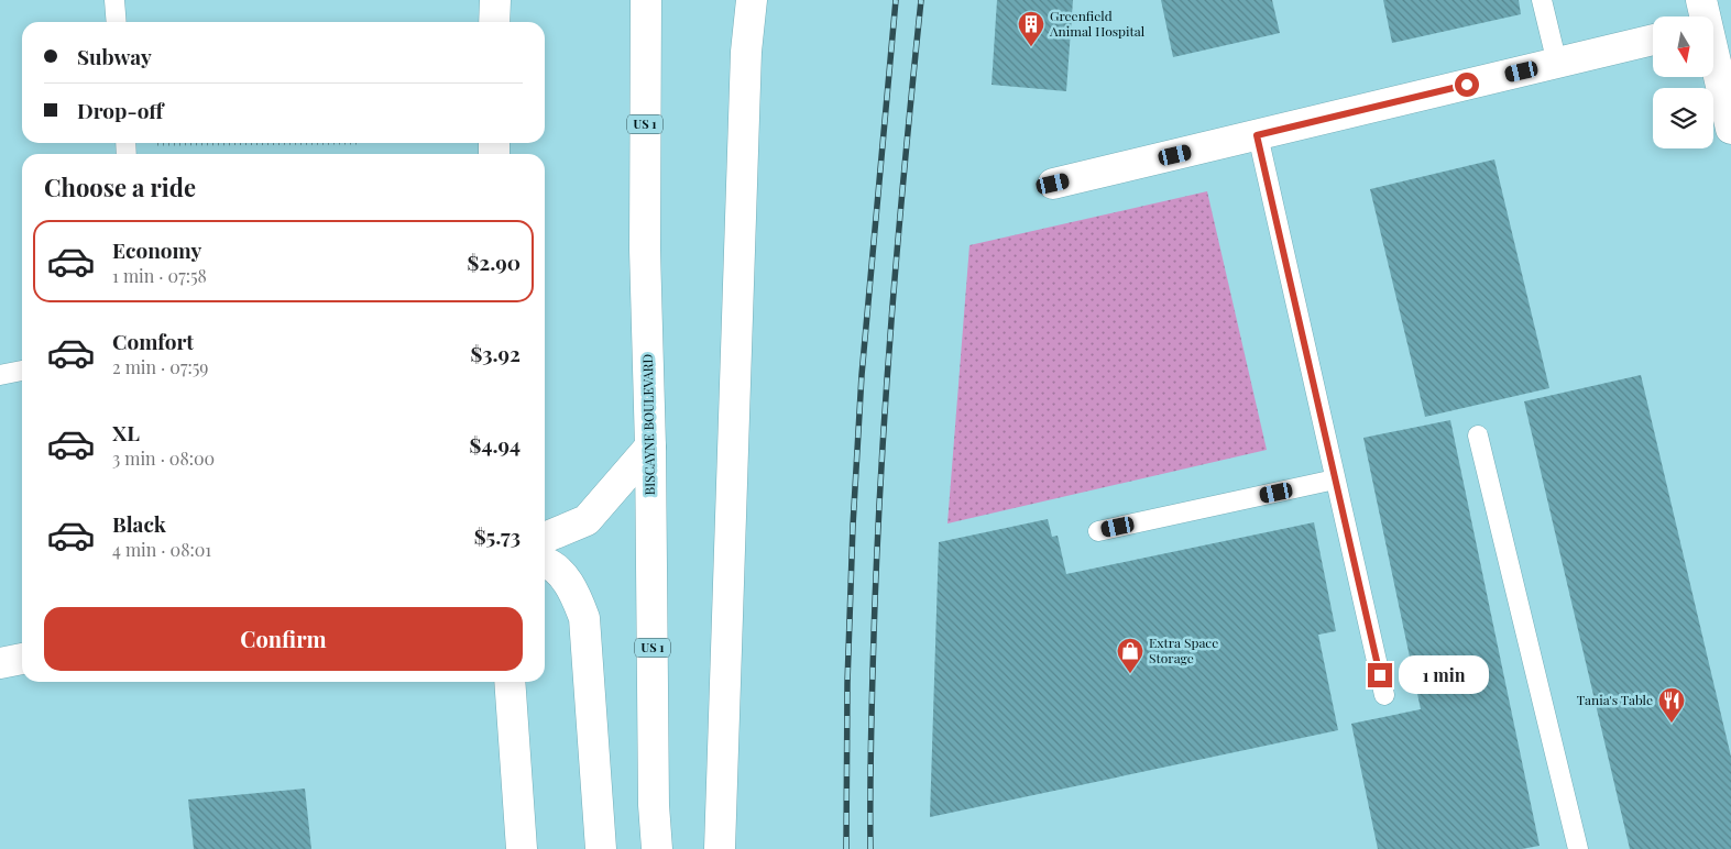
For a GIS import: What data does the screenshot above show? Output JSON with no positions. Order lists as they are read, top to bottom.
{
  "streets": {
    "main road": ["US 1", "BISCAYNE BOULEVARD"]
  },
  "places": {
    "building": ["Greenfield Animal Hospital"],
    "shop": ["Extra Space Storage"],
    "restaurant": ["Tania's Table"]
  },
  "north": "bottom",
  "page": {
    "banner": ["Subway", "Drop-off"],
    "heading": "Choose a ride",
    "list": [
      {
        "name": "Economy",
        "note": "1 min · 07:58",
        "value": "$2.90"
      },
      {
        "name": "Comfort",
        "note": "2 min · 07:59",
        "value": "$3.92"
      },
      {
        "name": "XL",
        "note": "3 min · 08:00",
        "value": "$4.94"
      },
      {
        "name": "Black",
        "note": "4 min · 08:01",
        "value": "$5.73"
      }
    ],
    "buttons": "Confirm",
    "bubble": "1 min"
  }
}
